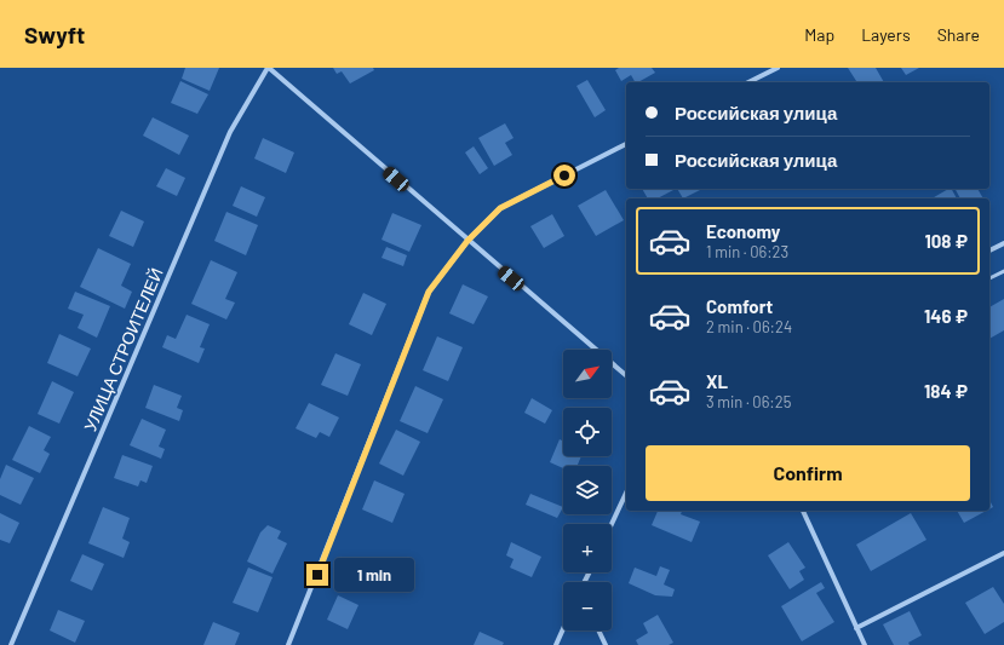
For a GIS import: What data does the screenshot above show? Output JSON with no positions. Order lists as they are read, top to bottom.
{
  "streets": {
    "street": ["УЛИЦА СТРОИТЕЛЕЙ"]
  },
  "north": "top right",
  "page": {
    "header": "Swyft",
    "nav": ["Map", "Layers", "Share"],
    "banner": ["Российская улица", "Российская улица"],
    "list": [
      {
        "name": "Economy",
        "note": "1 min · 06:23",
        "value": "108 ₽"
      },
      {
        "name": "Comfort",
        "note": "2 min · 06:24",
        "value": "146 ₽"
      },
      {
        "name": "XL",
        "note": "3 min · 06:25",
        "value": "184 ₽"
      }
    ],
    "map_buttons": ["+", "−"],
    "buttons": "Confirm",
    "bubble": "1 min"
  }
}
